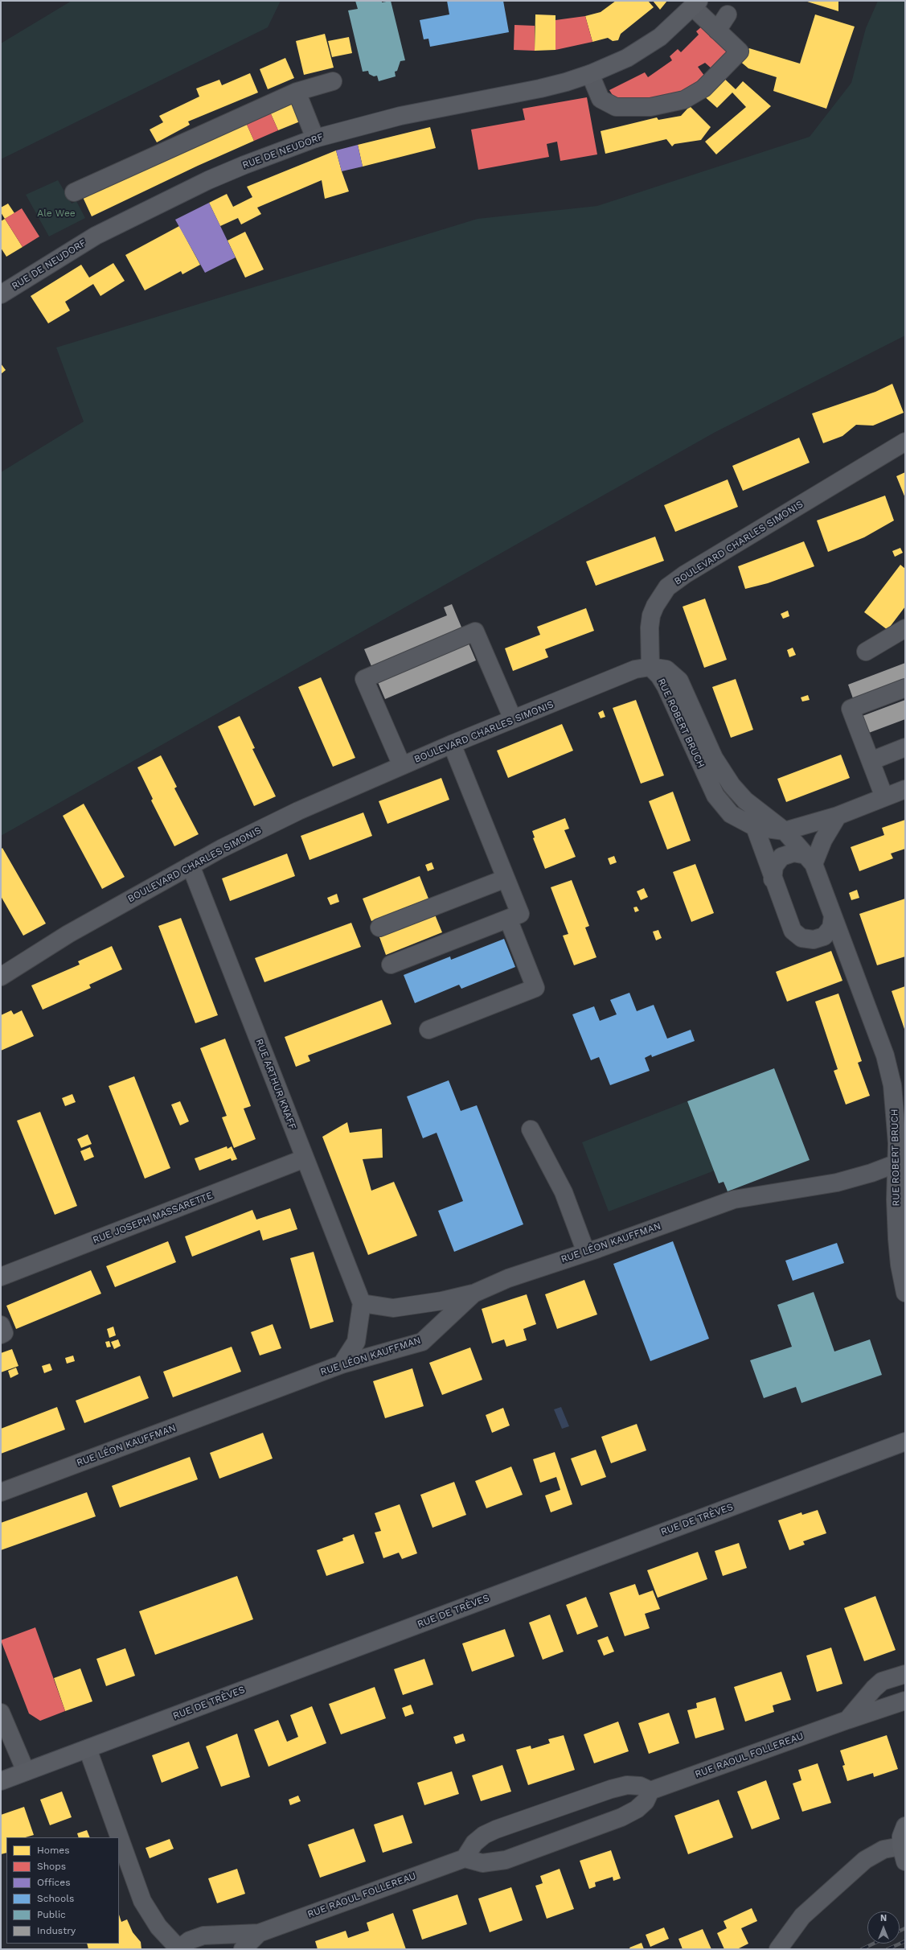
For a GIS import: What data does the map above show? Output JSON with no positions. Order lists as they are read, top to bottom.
{
  "streets": {
    "main road": ["RUE DE NEUDORF", "RUE DE TRÈVES"],
    "street": [
      "BOULEVARD CHARLES SIMONIS",
      "RUE ROBERT BRUCH",
      "RUE ARTHUR KNAFF",
      "RUE JOSEPH MASSARETTE",
      "RUE LÉON KAUFFMAN",
      "RUE RAOUL FOLLEREAU"
    ]
  },
  "crossings": [
    ["BOULEVARD CHARLES SIMONIS", "RUE ROBERT BRUCH"],
    ["BOULEVARD CHARLES SIMONIS", "RUE ARTHUR KNAFF"],
    ["RUE ROBERT BRUCH", "RUE LÉON KAUFFMAN"],
    ["RUE ARTHUR KNAFF", "RUE JOSEPH MASSARETTE"]
  ],
  "parks": ["Ale Wee"],
  "legend": [
    "Homes",
    "Shops",
    "Offices",
    "Schools",
    "Public",
    "Industry"
  ],
  "north": "top"
}
